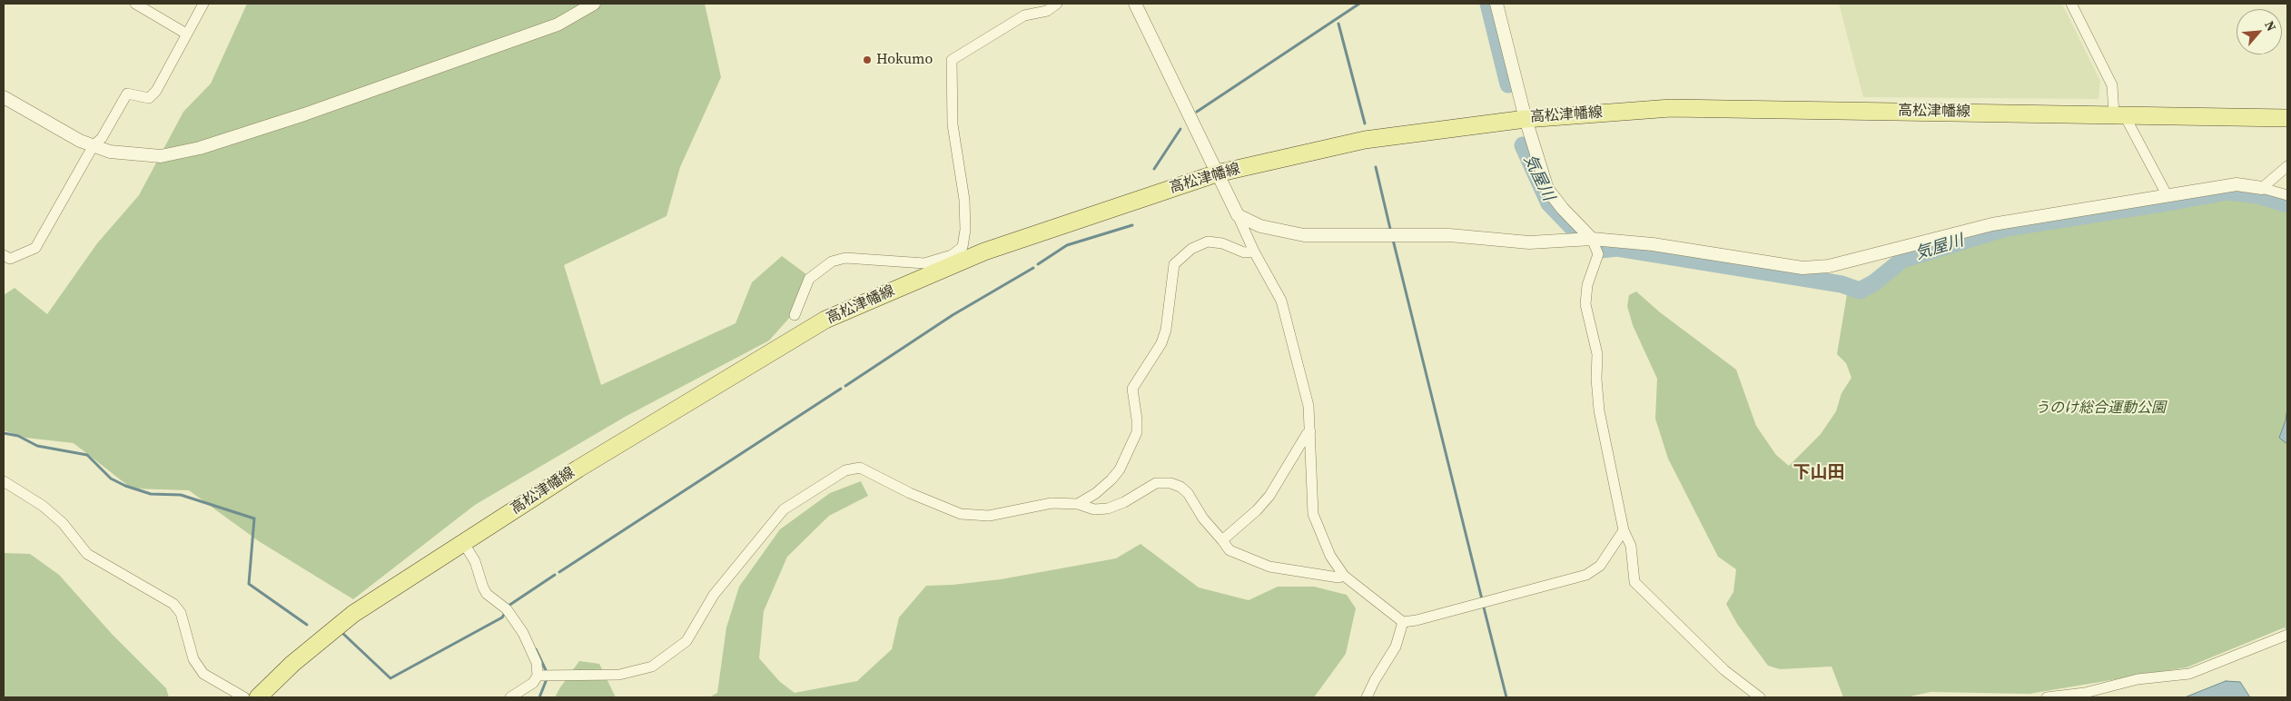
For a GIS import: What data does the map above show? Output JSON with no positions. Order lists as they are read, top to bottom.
{
  "streets": {
    "main road": ["高松津幡線"]
  },
  "districts": ["下山田"],
  "water": ["気屋川"],
  "parks": ["うのけ総合運動公園"],
  "places": ["Hokumo"],
  "north": "top right"
}
